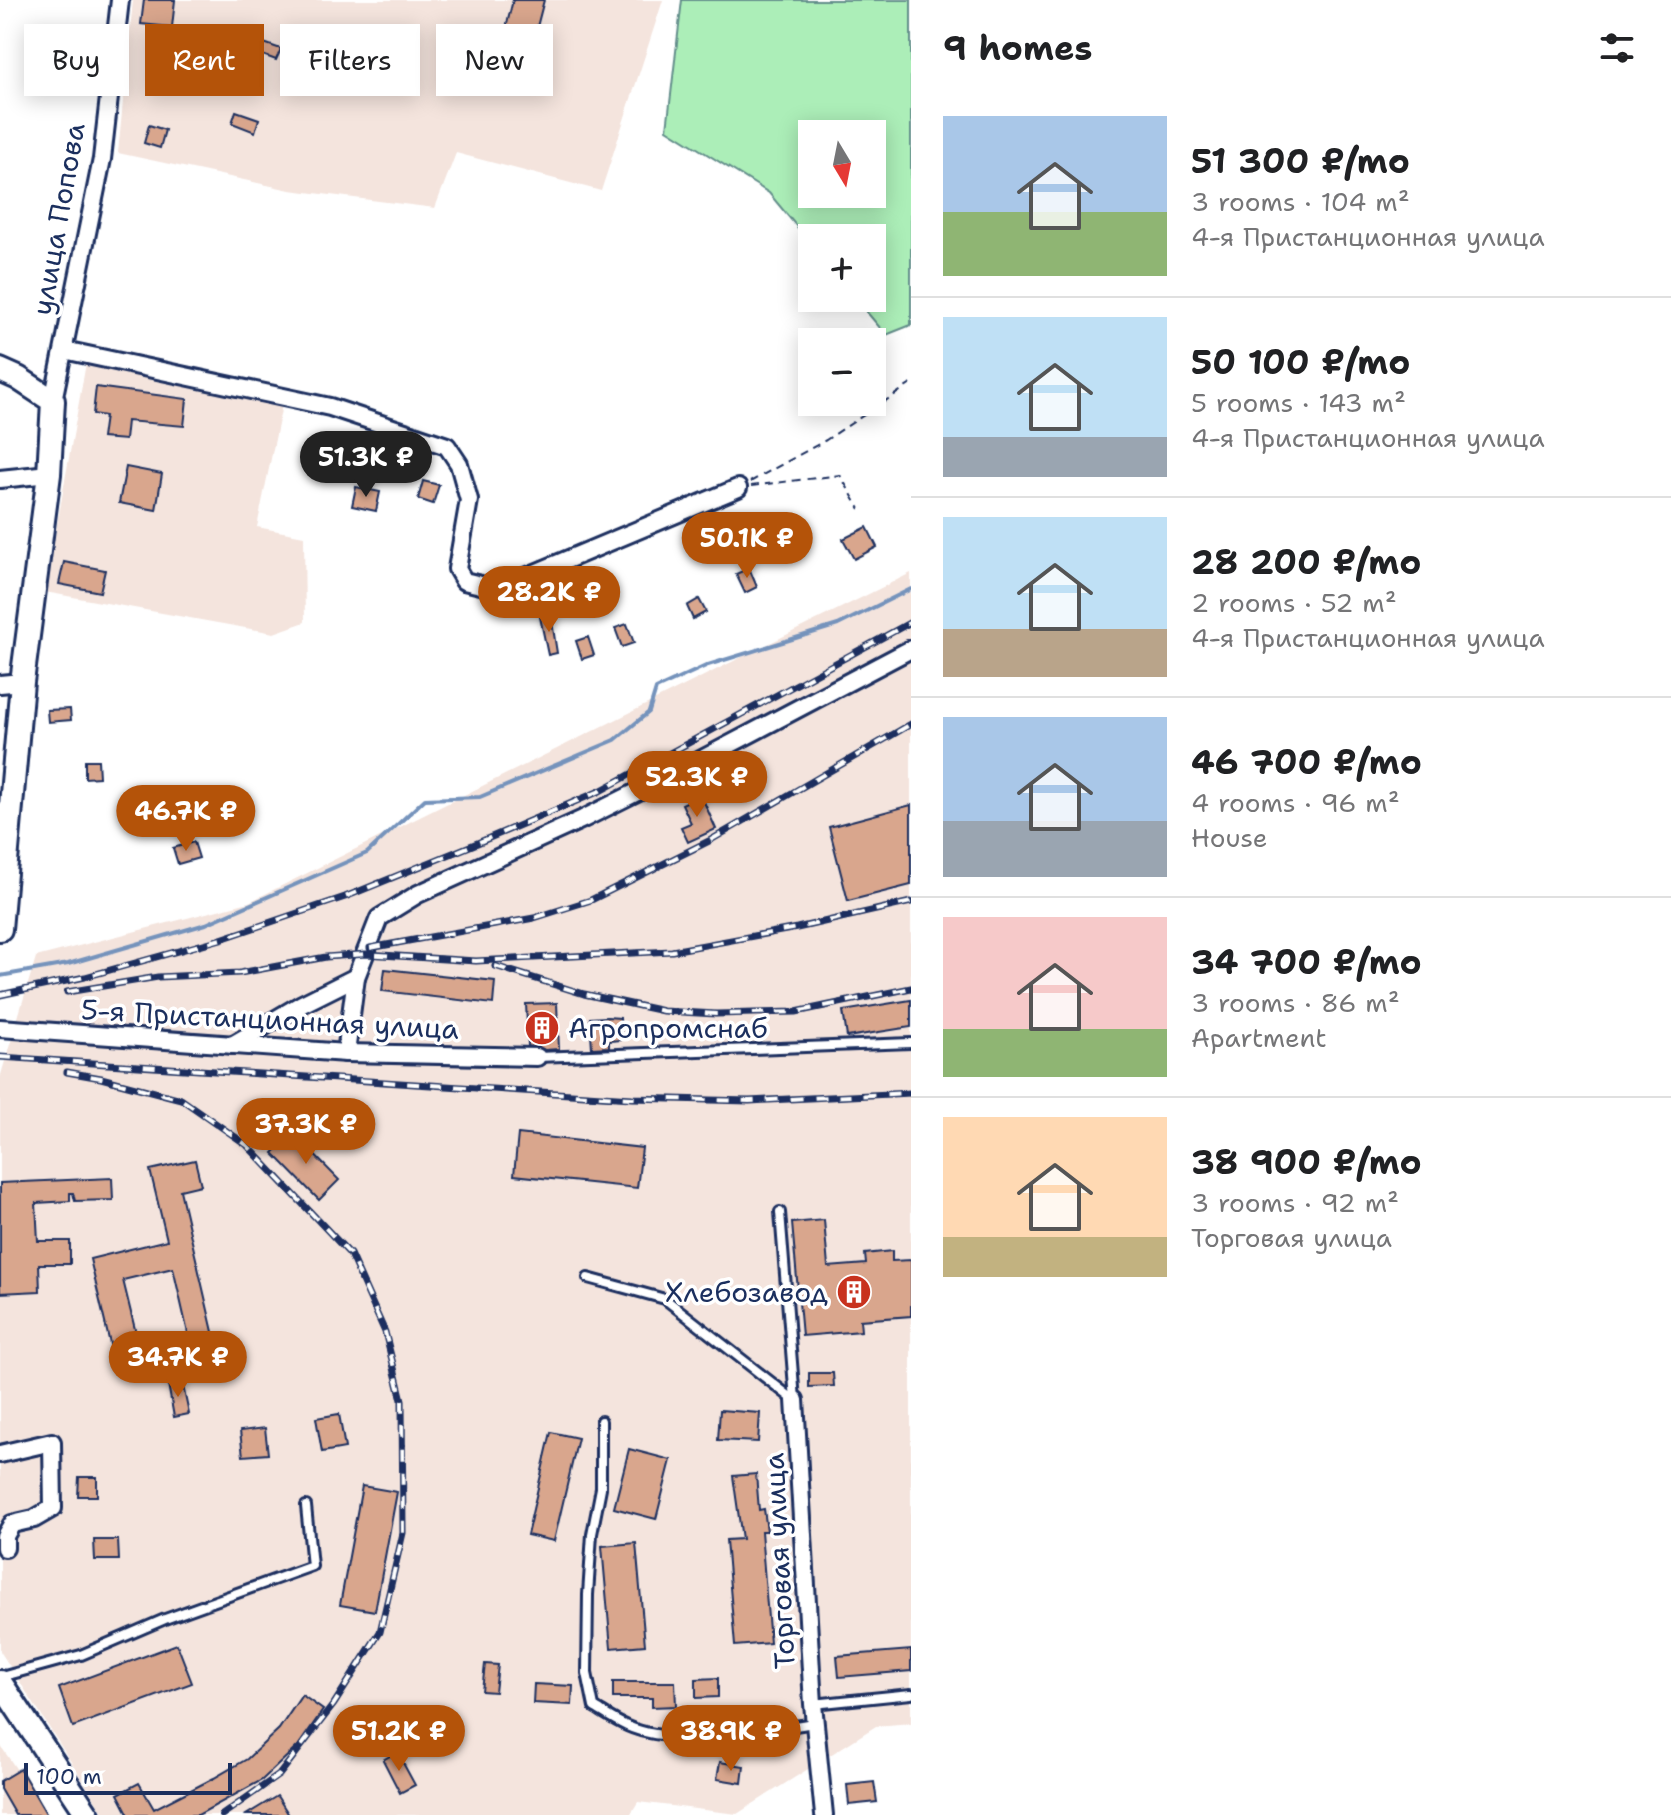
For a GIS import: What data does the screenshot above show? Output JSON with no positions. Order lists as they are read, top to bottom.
{
  "streets": {
    "street": ["улица Попова", "5-я Пристанционная улица", "Торговая улица"]
  },
  "places": {
    "building": ["Агропромснаб", "Хлебозавод"]
  },
  "scale_bar": "100 m",
  "north": "bottom",
  "page": {
    "heading": "9 homes",
    "chip": [
      "Buy",
      "Rent",
      "Filters",
      "New"
    ],
    "list": [
      {
        "name": "51 300 ₽/mo",
        "note": "3 rooms · 104 m² · 4-я Пристанционная улица"
      },
      {
        "name": "50 100 ₽/mo",
        "note": "5 rooms · 143 m² · 4-я Пристанционная улица"
      },
      {
        "name": "28 200 ₽/mo",
        "note": "2 rooms · 52 m² · 4-я Пристанционная улица"
      },
      {
        "name": "46 700 ₽/mo",
        "note": "4 rooms · 96 m² · House"
      },
      {
        "name": "34 700 ₽/mo",
        "note": "3 rooms · 86 m² · Apartment"
      },
      {
        "name": "38 900 ₽/mo",
        "note": "3 rooms · 92 m² · Торговая улица"
      }
    ],
    "map_buttons": ["+", "−"],
    "price": [
      "51.3K ₽",
      "50.1K ₽",
      "28.2K ₽",
      "52.3K ₽",
      "46.7K ₽",
      "37.3K ₽",
      "34.7K ₽",
      "51.2K ₽",
      "38.9K ₽"
    ],
    "scale": "100 m"
  }
}
